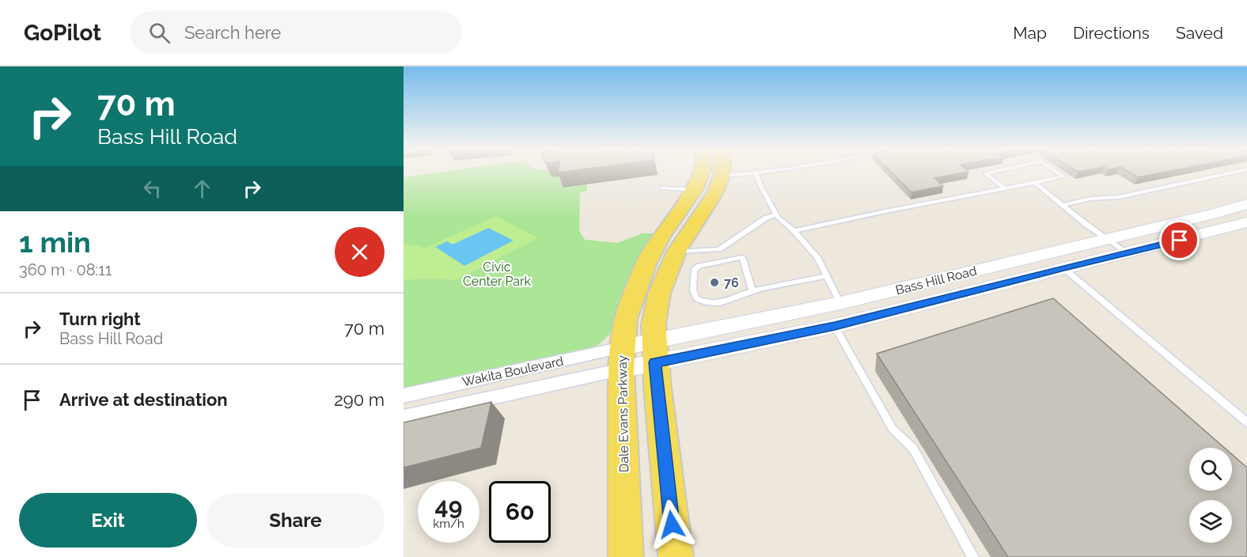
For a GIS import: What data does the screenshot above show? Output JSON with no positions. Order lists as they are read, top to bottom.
{
  "streets": {
    "main road": ["Bass Hill Road", "Dale Evans Parkway"],
    "street": ["Wakita Boulevard"]
  },
  "crossings": [
    ["Bass Hill Road", "Wakita Boulevard"],
    ["Bass Hill Road", "Dale Evans Parkway"],
    ["Wakita Boulevard", "Dale Evans Parkway"]
  ],
  "parks": ["Civic Center Park"],
  "places": ["76"],
  "page": {
    "header": "GoPilot",
    "search": "Search here",
    "nav": ["Map", "Directions", "Saved"],
    "turn": ["70 m", "Bass Hill Road"],
    "heading": ["1 min", "360 m · 08:11"],
    "list": [
      {
        "name": "Turn right",
        "note": "Bass Hill Road",
        "value": "70 m"
      },
      {
        "name": "Arrive at destination",
        "value": "290 m"
      }
    ],
    "speed": "49 km/h",
    "limit": "60",
    "buttons": ["Exit", "Share"]
  }
}
